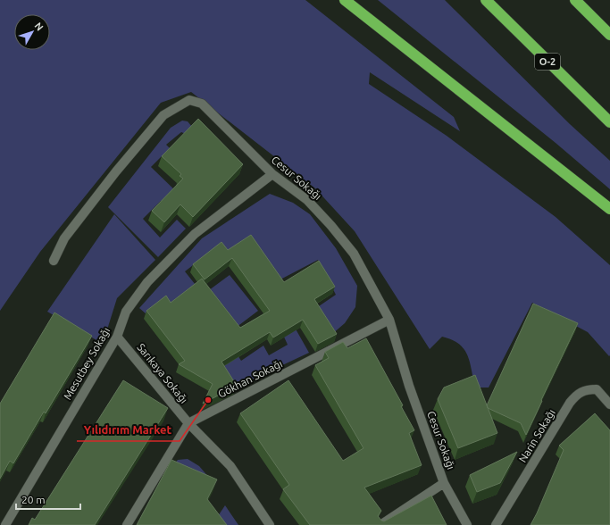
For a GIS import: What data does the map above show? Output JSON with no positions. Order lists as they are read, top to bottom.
{
  "streets": {
    "highway": ["O-2"],
    "street": [
      "Cesur Sokağı",
      "Mesutbey Sokağı",
      "Sarıkaya Sokağı",
      "Gökhan Sokağı",
      "Narin Sokağı"
    ]
  },
  "crossings": [
    ["Cesur Sokağı", "Mesutbey Sokağı"],
    ["Cesur Sokağı", "Gökhan Sokağı"],
    ["Mesutbey Sokağı", "Sarıkaya Sokağı"],
    ["Sarıkaya Sokağı", "Gökhan Sokağı"]
  ],
  "places": ["Yılıdırım Market"],
  "scale_bar": "20 m",
  "north": "top right"
}
